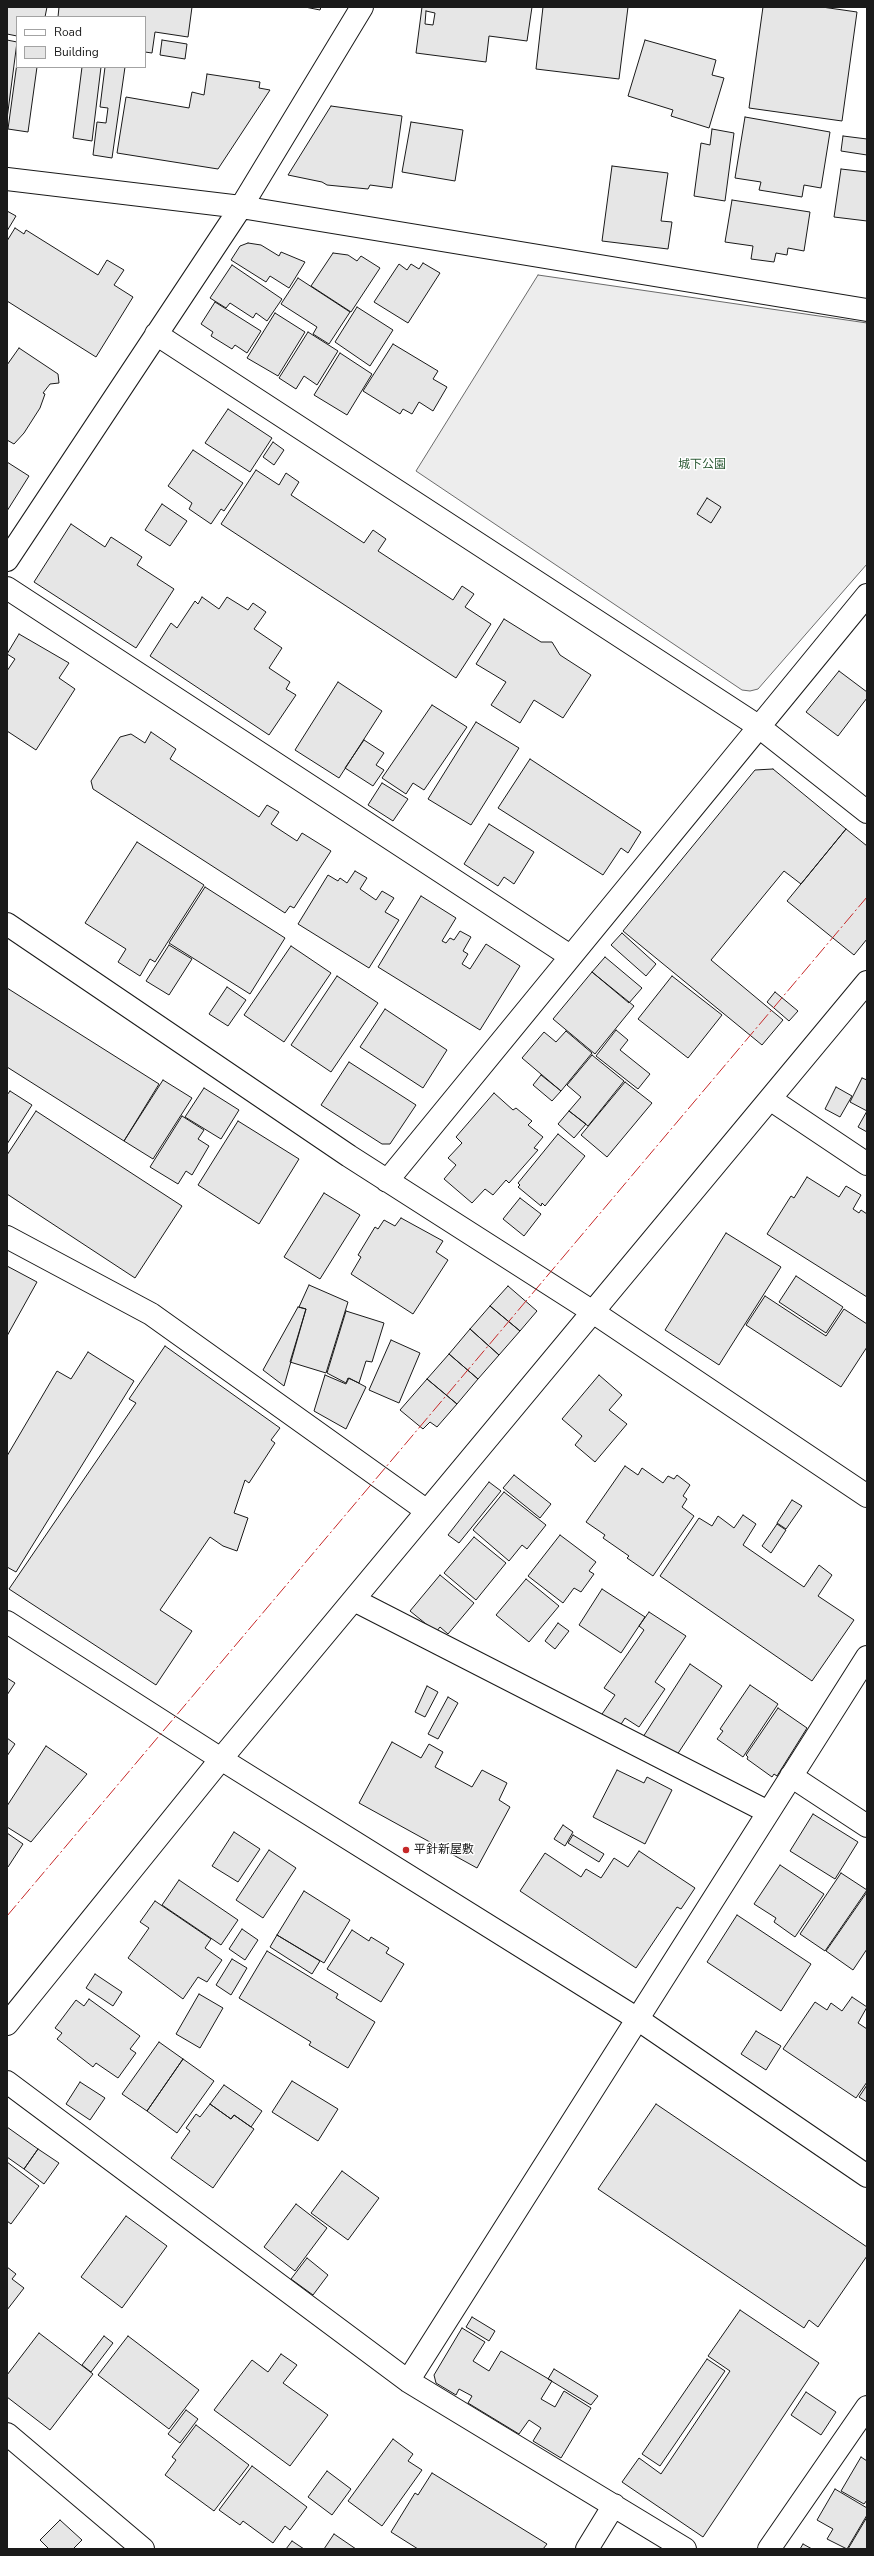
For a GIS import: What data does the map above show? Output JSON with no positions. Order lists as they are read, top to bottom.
{
  "parks": ["城下公園"],
  "places": ["平針新屋敷"],
  "legend": ["Road", "Building"]
}
